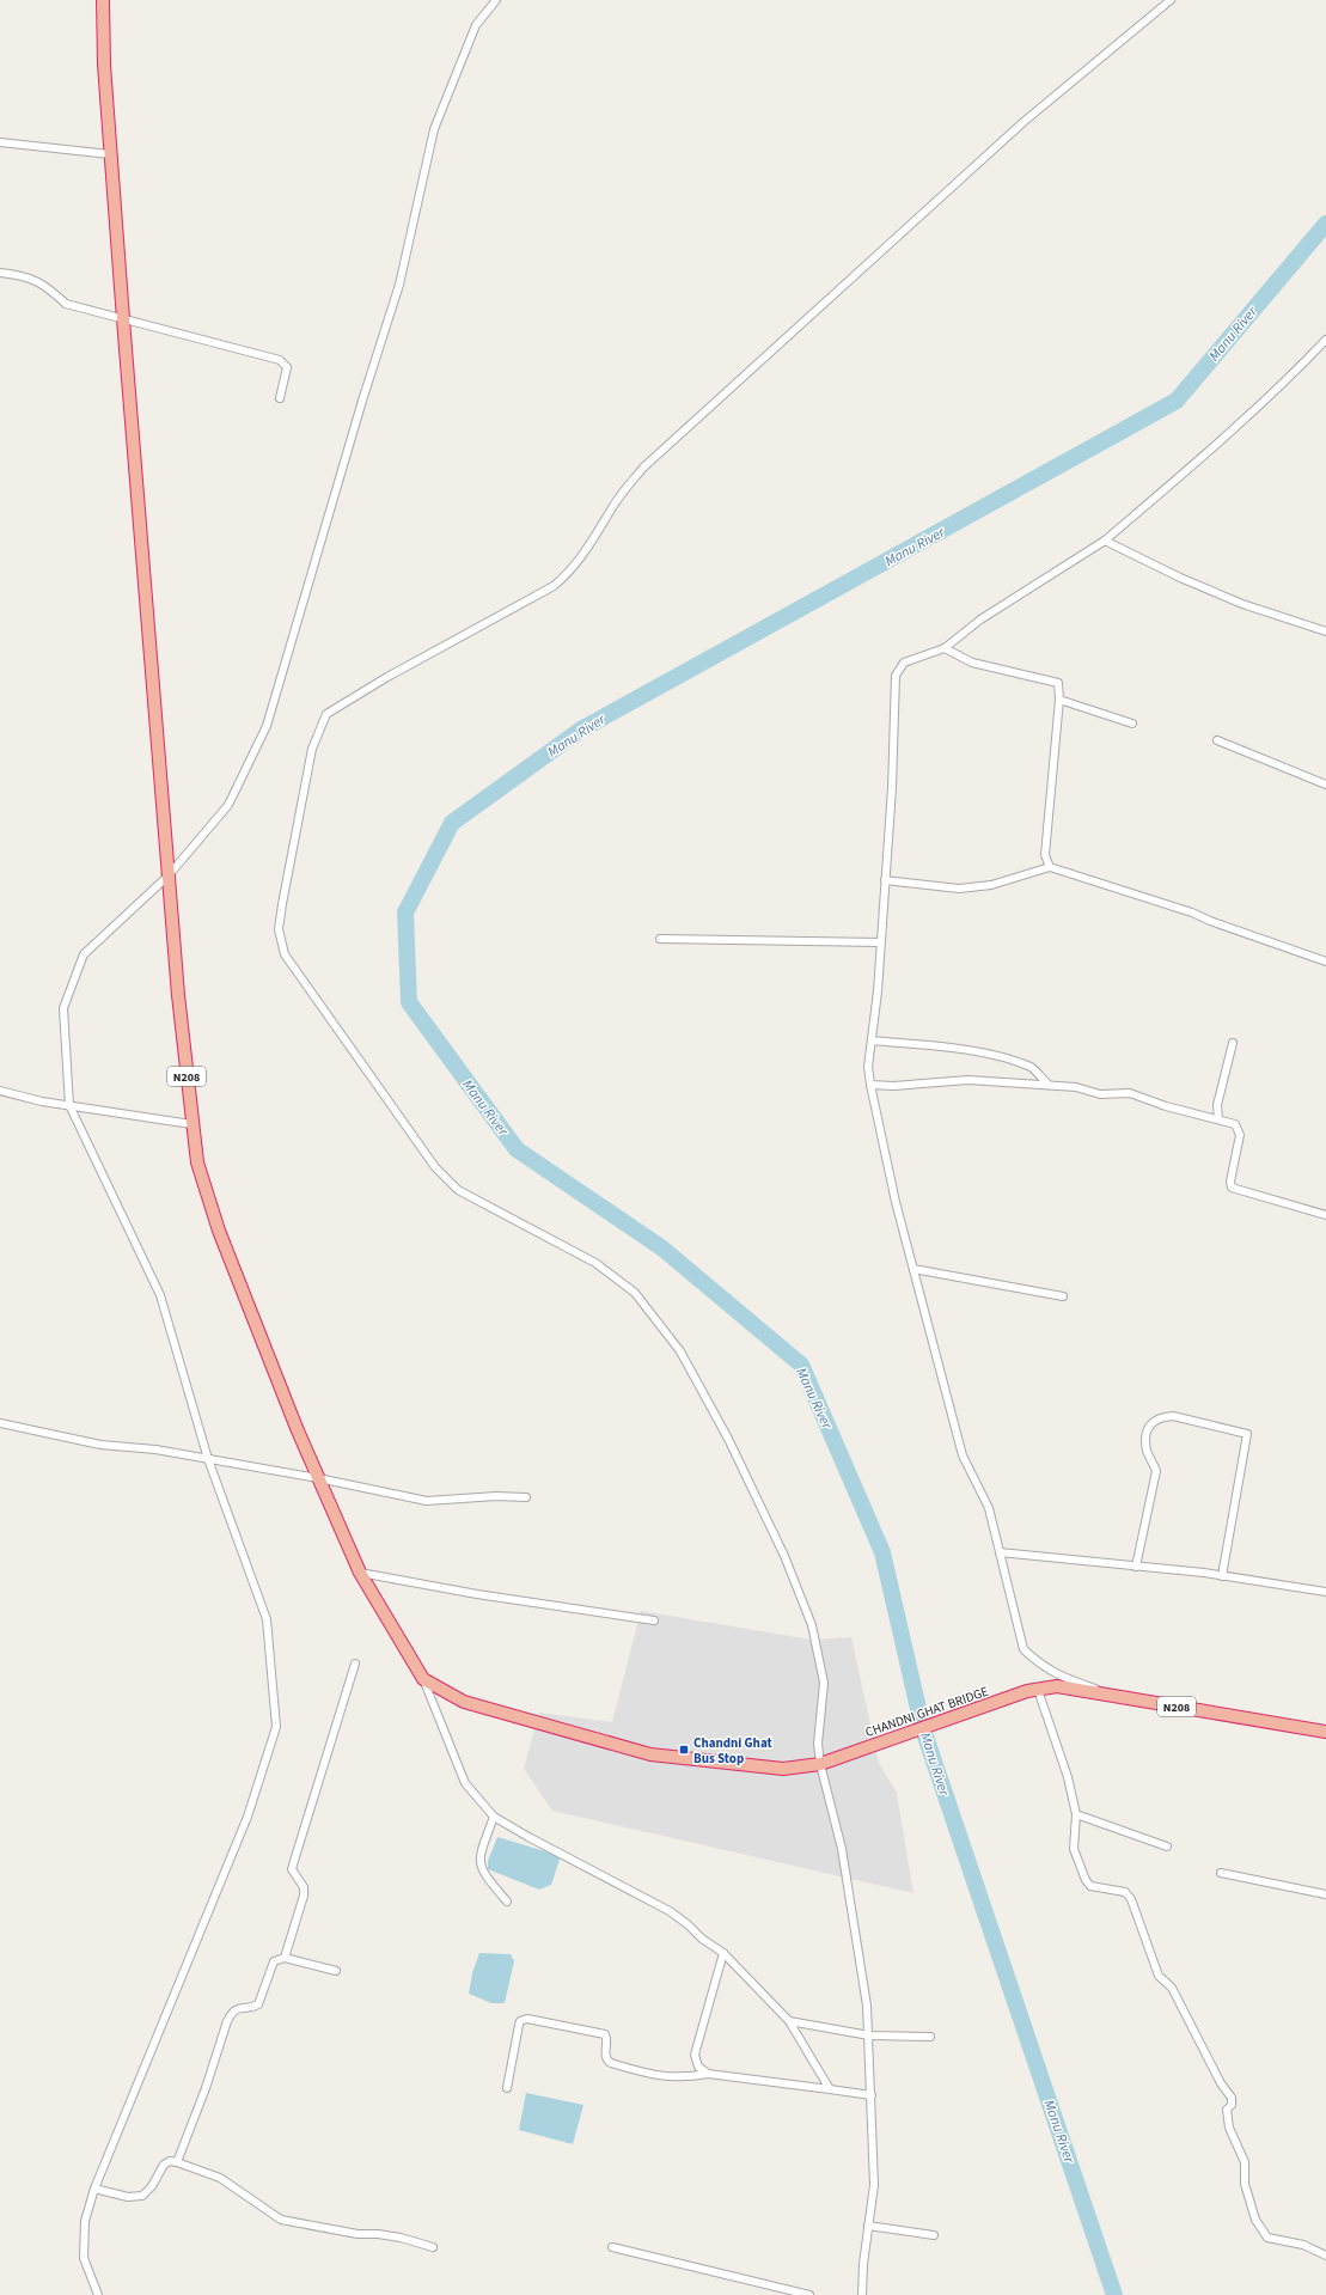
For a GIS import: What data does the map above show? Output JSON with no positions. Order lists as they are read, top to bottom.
{
  "streets": {
    "highway": ["N208", "CHANDNI GHAT BRIDGE"]
  },
  "crossings": [
    ["N208", "CHANDNI GHAT BRIDGE"]
  ],
  "water": ["Manu River"],
  "places": {
    "transit": ["Chandni Ghat Bus Stop"]
  }
}
